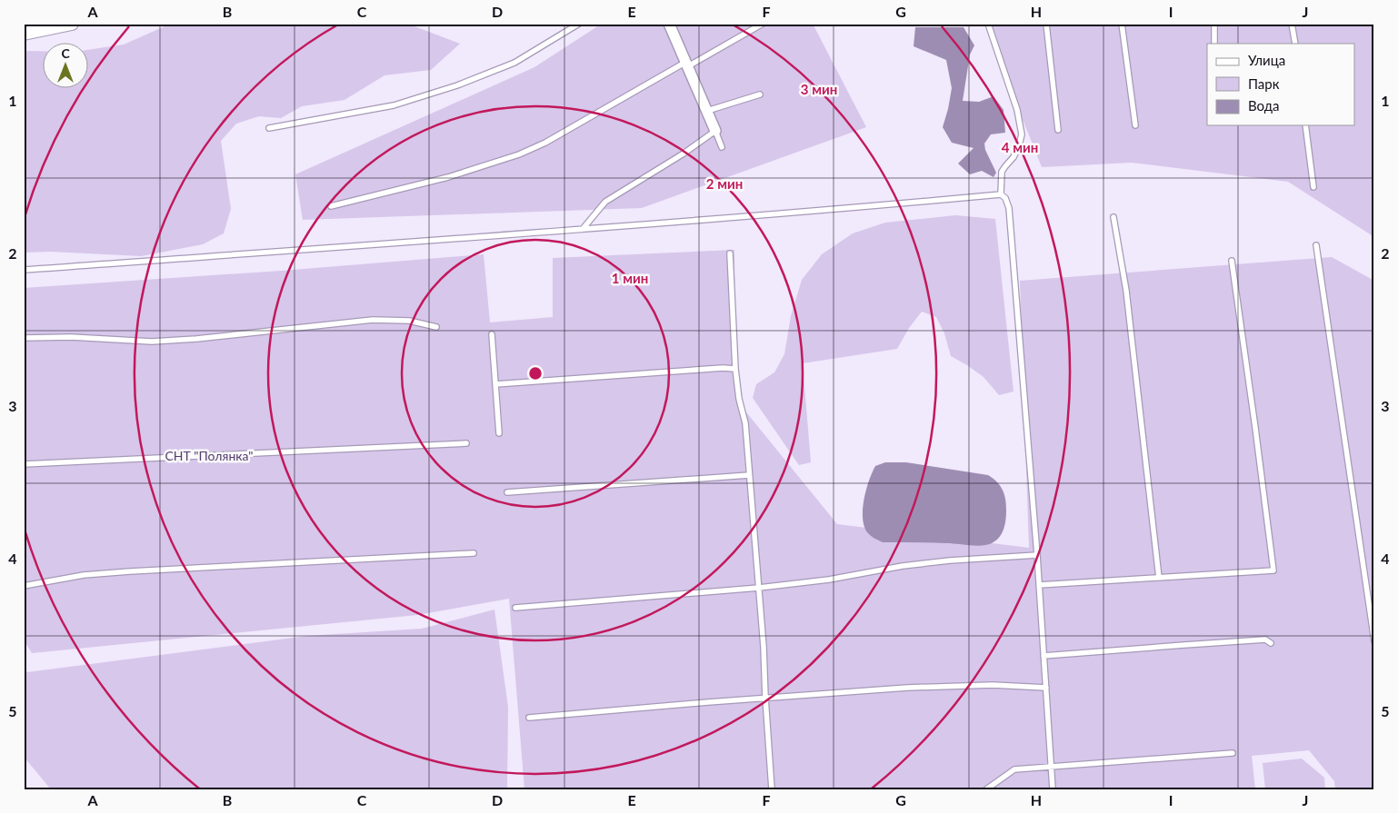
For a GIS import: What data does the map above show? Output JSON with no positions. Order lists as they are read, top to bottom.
{
  "parks": ["СНТ \"Полянка\""],
  "legend": ["Улица", "Парк", "Вода"],
  "north": "top",
  "grid": {
    "columns": [
      "A",
      "B",
      "C",
      "D",
      "E",
      "F",
      "G",
      "H",
      "I",
      "J"
    ],
    "rows": [
      "1",
      "2",
      "3",
      "4",
      "5"
    ]
  },
  "rings": [
    "3 мин",
    "4 мин",
    "2 мин",
    "1 мин"
  ]
}
